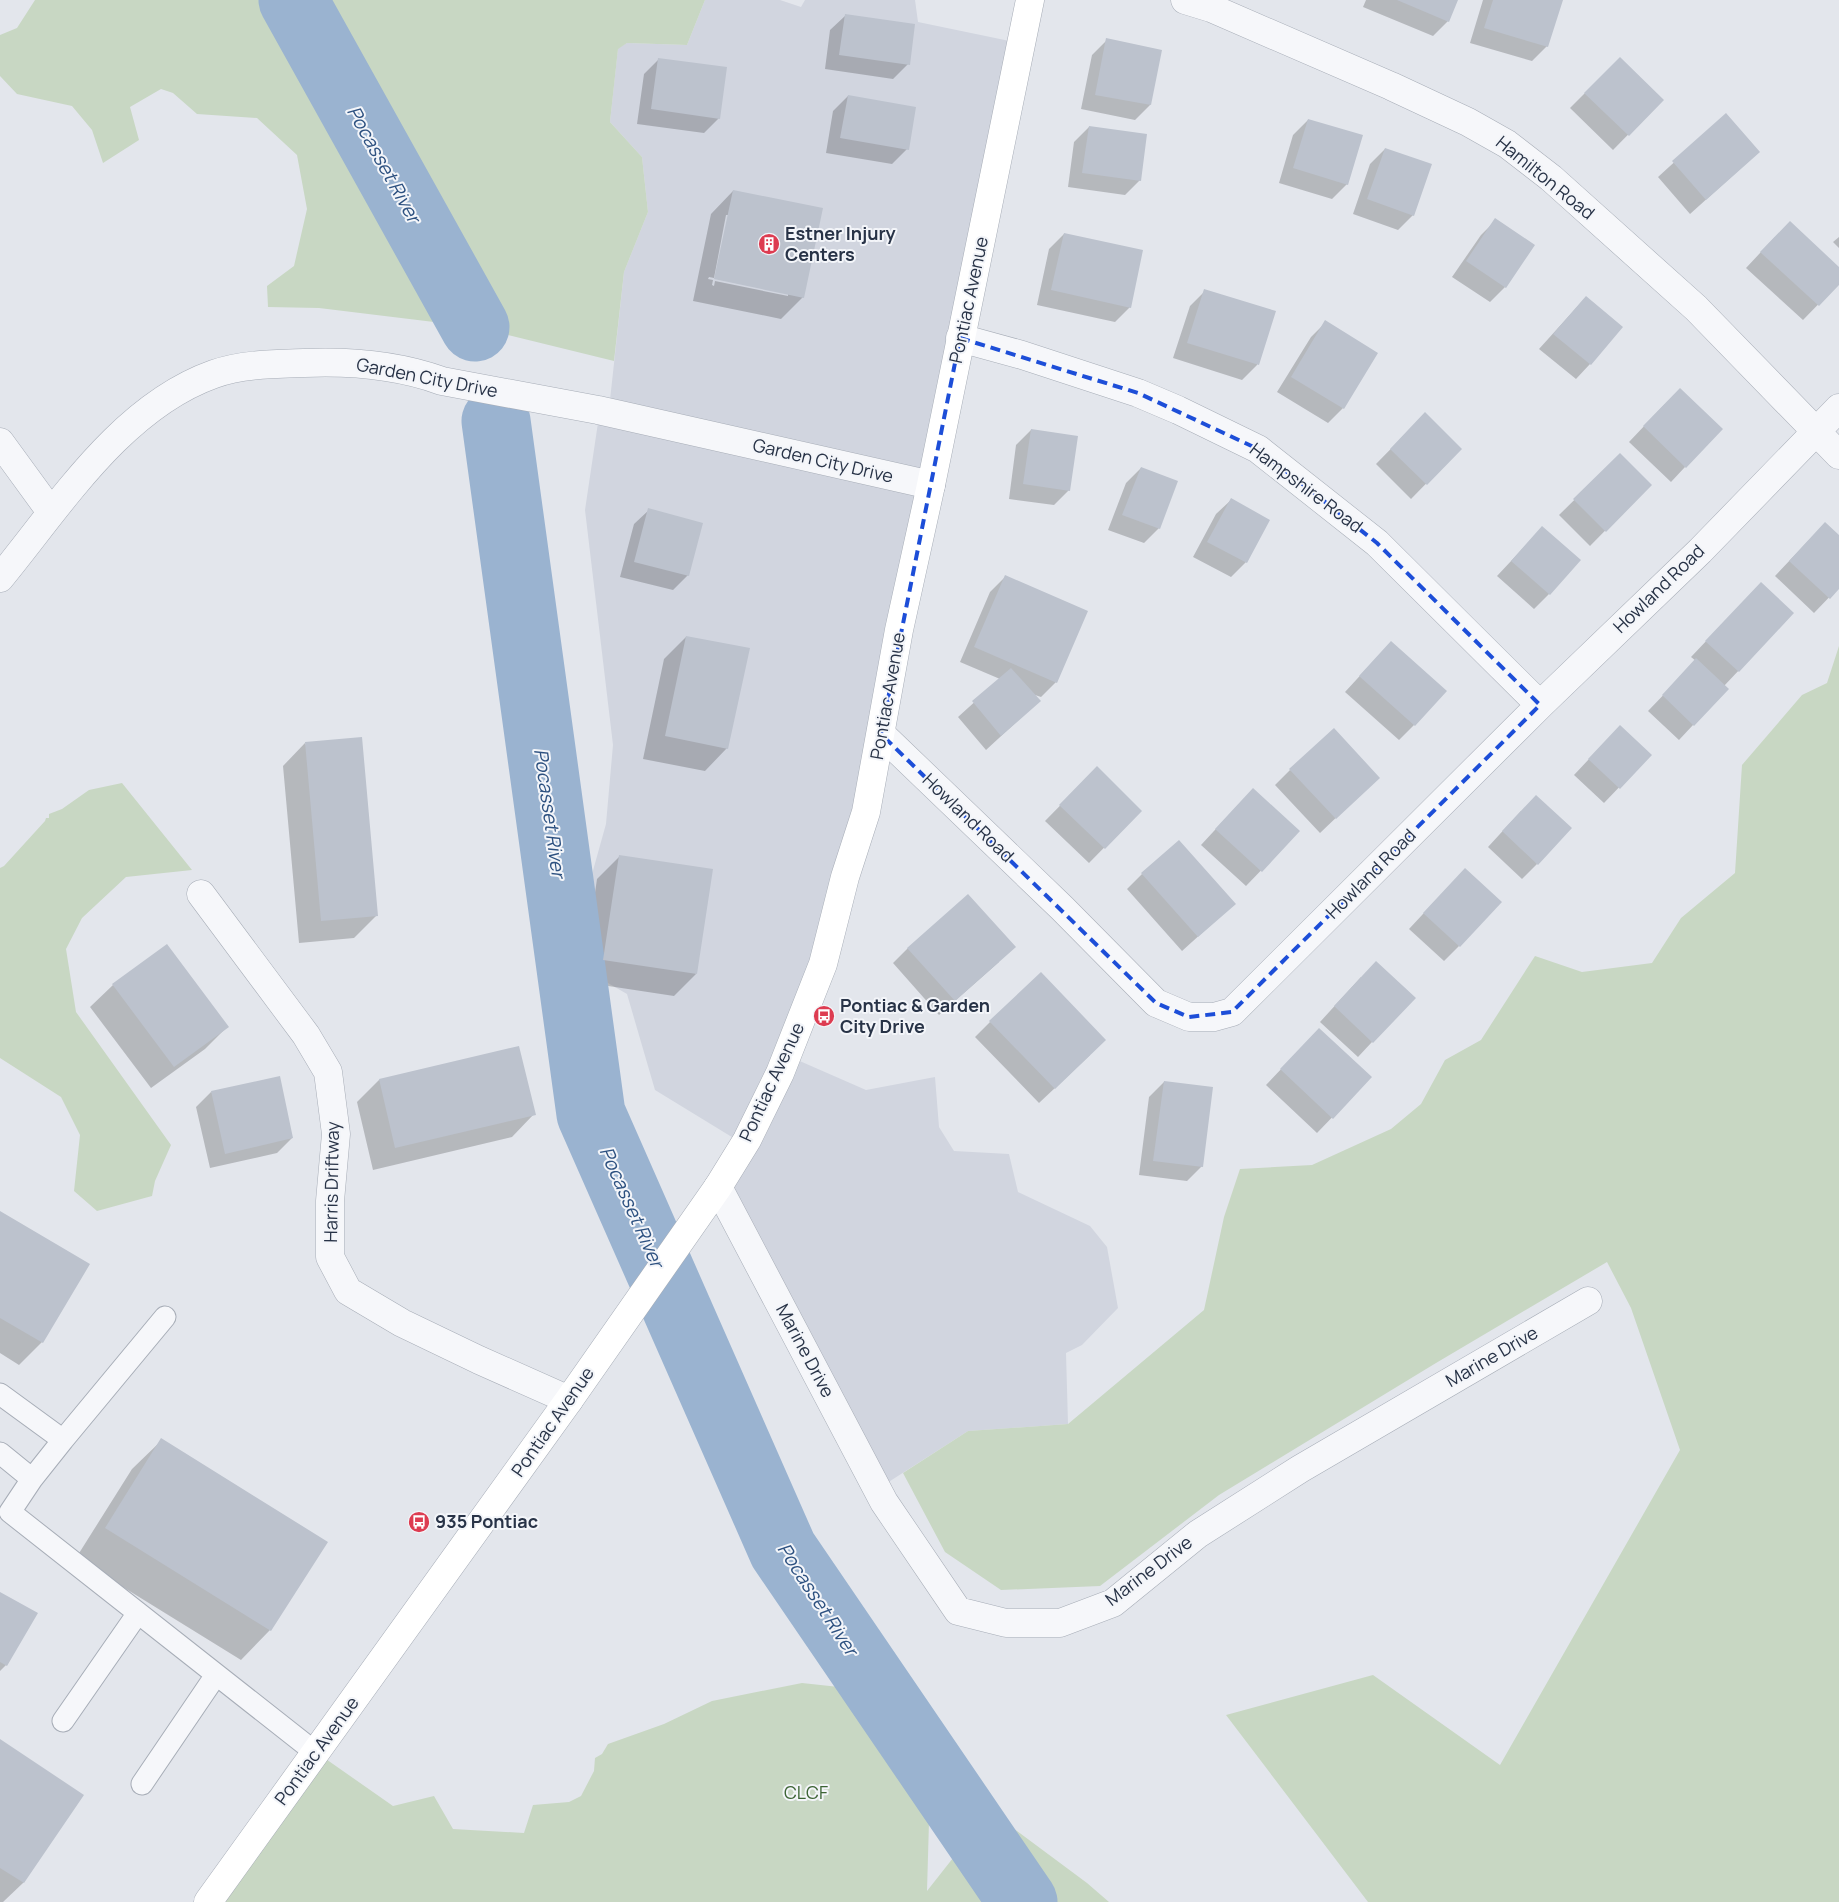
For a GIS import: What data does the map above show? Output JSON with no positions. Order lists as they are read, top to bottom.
{
  "streets": {
    "main road": ["Pontiac Avenue"],
    "street": [
      "Hamilton Road",
      "Garden City Drive",
      "Hampshire Road",
      "Howland Road",
      "Harris Driftway",
      "Marine Drive"
    ]
  },
  "crossings": [
    ["Hamilton Road", "Howland Road"],
    ["Pontiac Avenue", "Garden City Drive"],
    ["Pontiac Avenue", "Hampshire Road"],
    ["Pontiac Avenue", "Howland Road"],
    ["Pontiac Avenue", "Harris Driftway"],
    ["Pontiac Avenue", "Marine Drive"],
    ["Hampshire Road", "Howland Road"]
  ],
  "water": ["Pocasset River"],
  "parks": ["CLCF"],
  "places": {
    "building": ["Estner Injury Centers"],
    "bus stop": ["Pontiac & Garden City Drive", "935 Pontiac"]
  }
}
